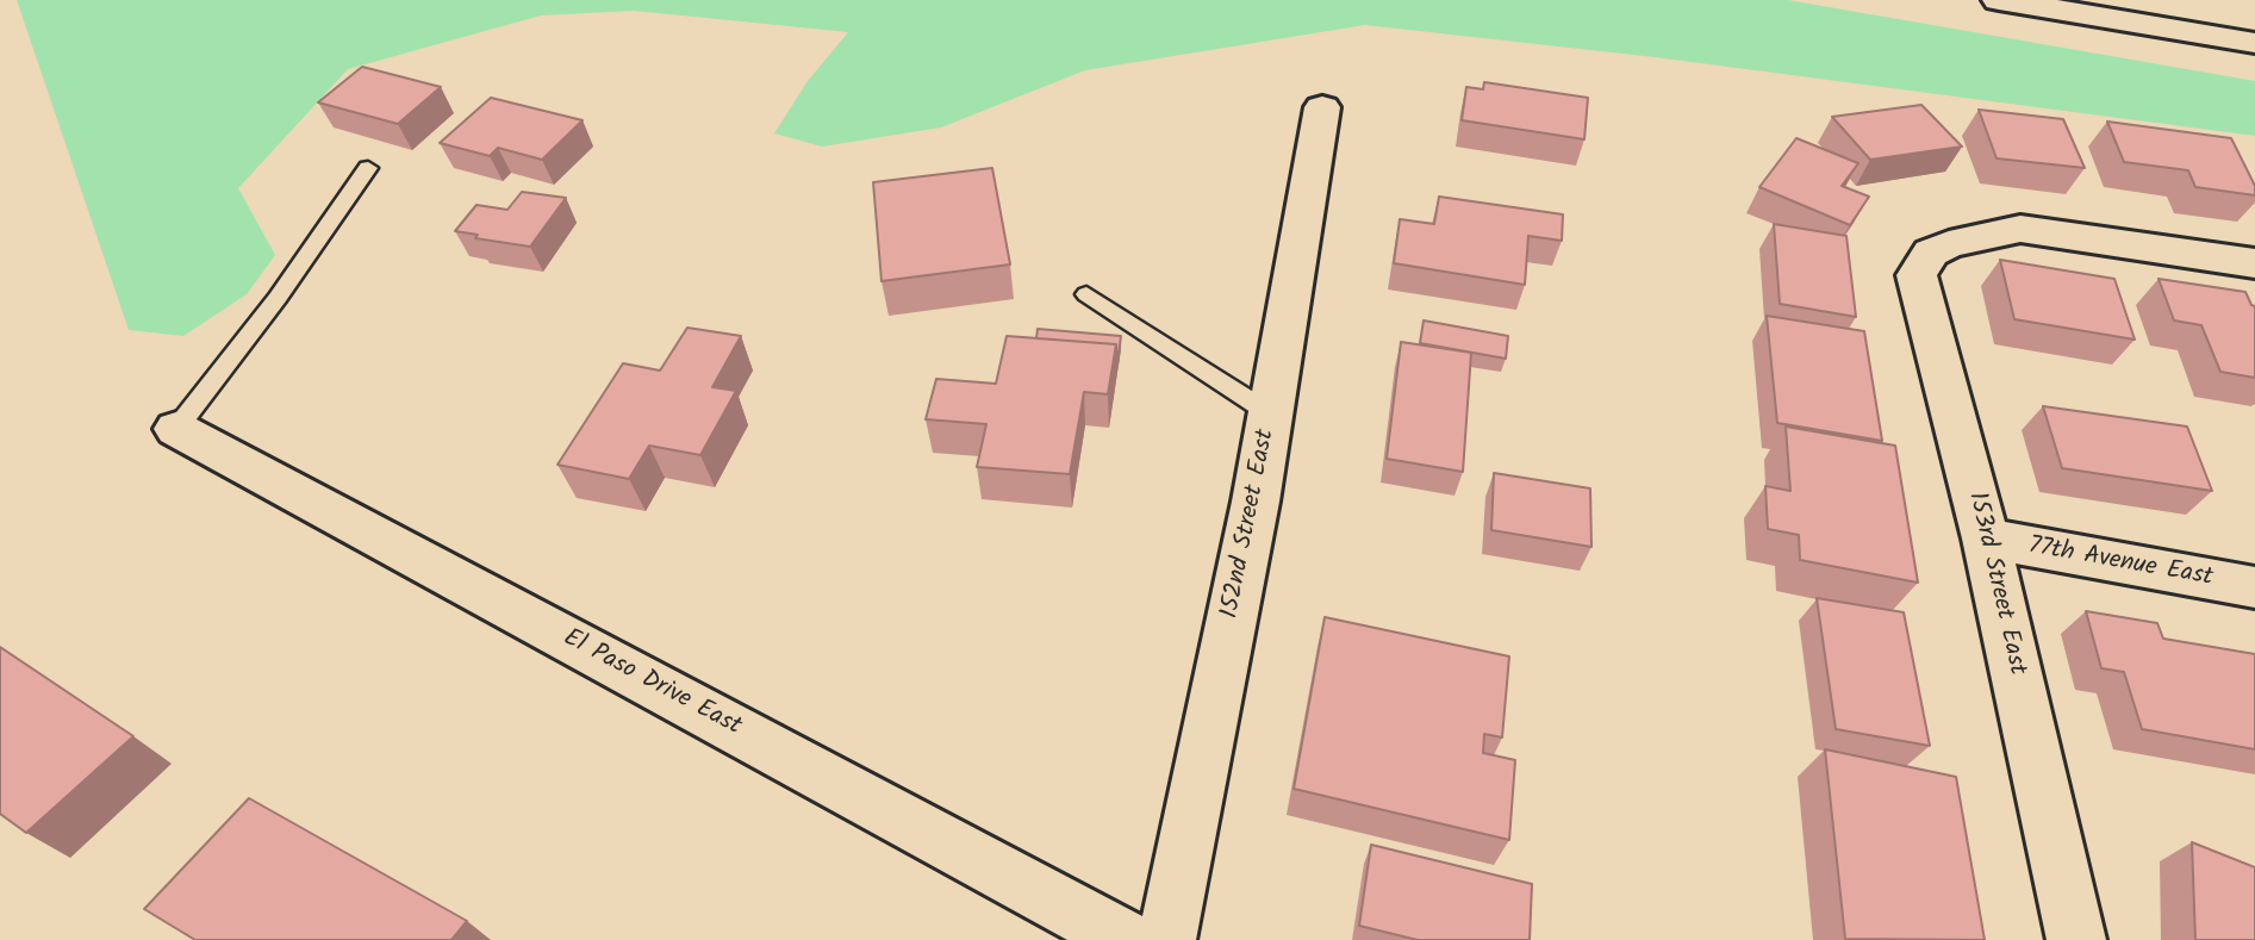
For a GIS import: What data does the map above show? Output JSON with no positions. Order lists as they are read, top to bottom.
{
  "streets": {
    "street": [
      "152nd Street East",
      "77th Avenue East",
      "153rd Street East",
      "El Paso Drive East"
    ]
  },
  "crossings": [
    ["77th Avenue East", "153rd Street East"]
  ]
}
